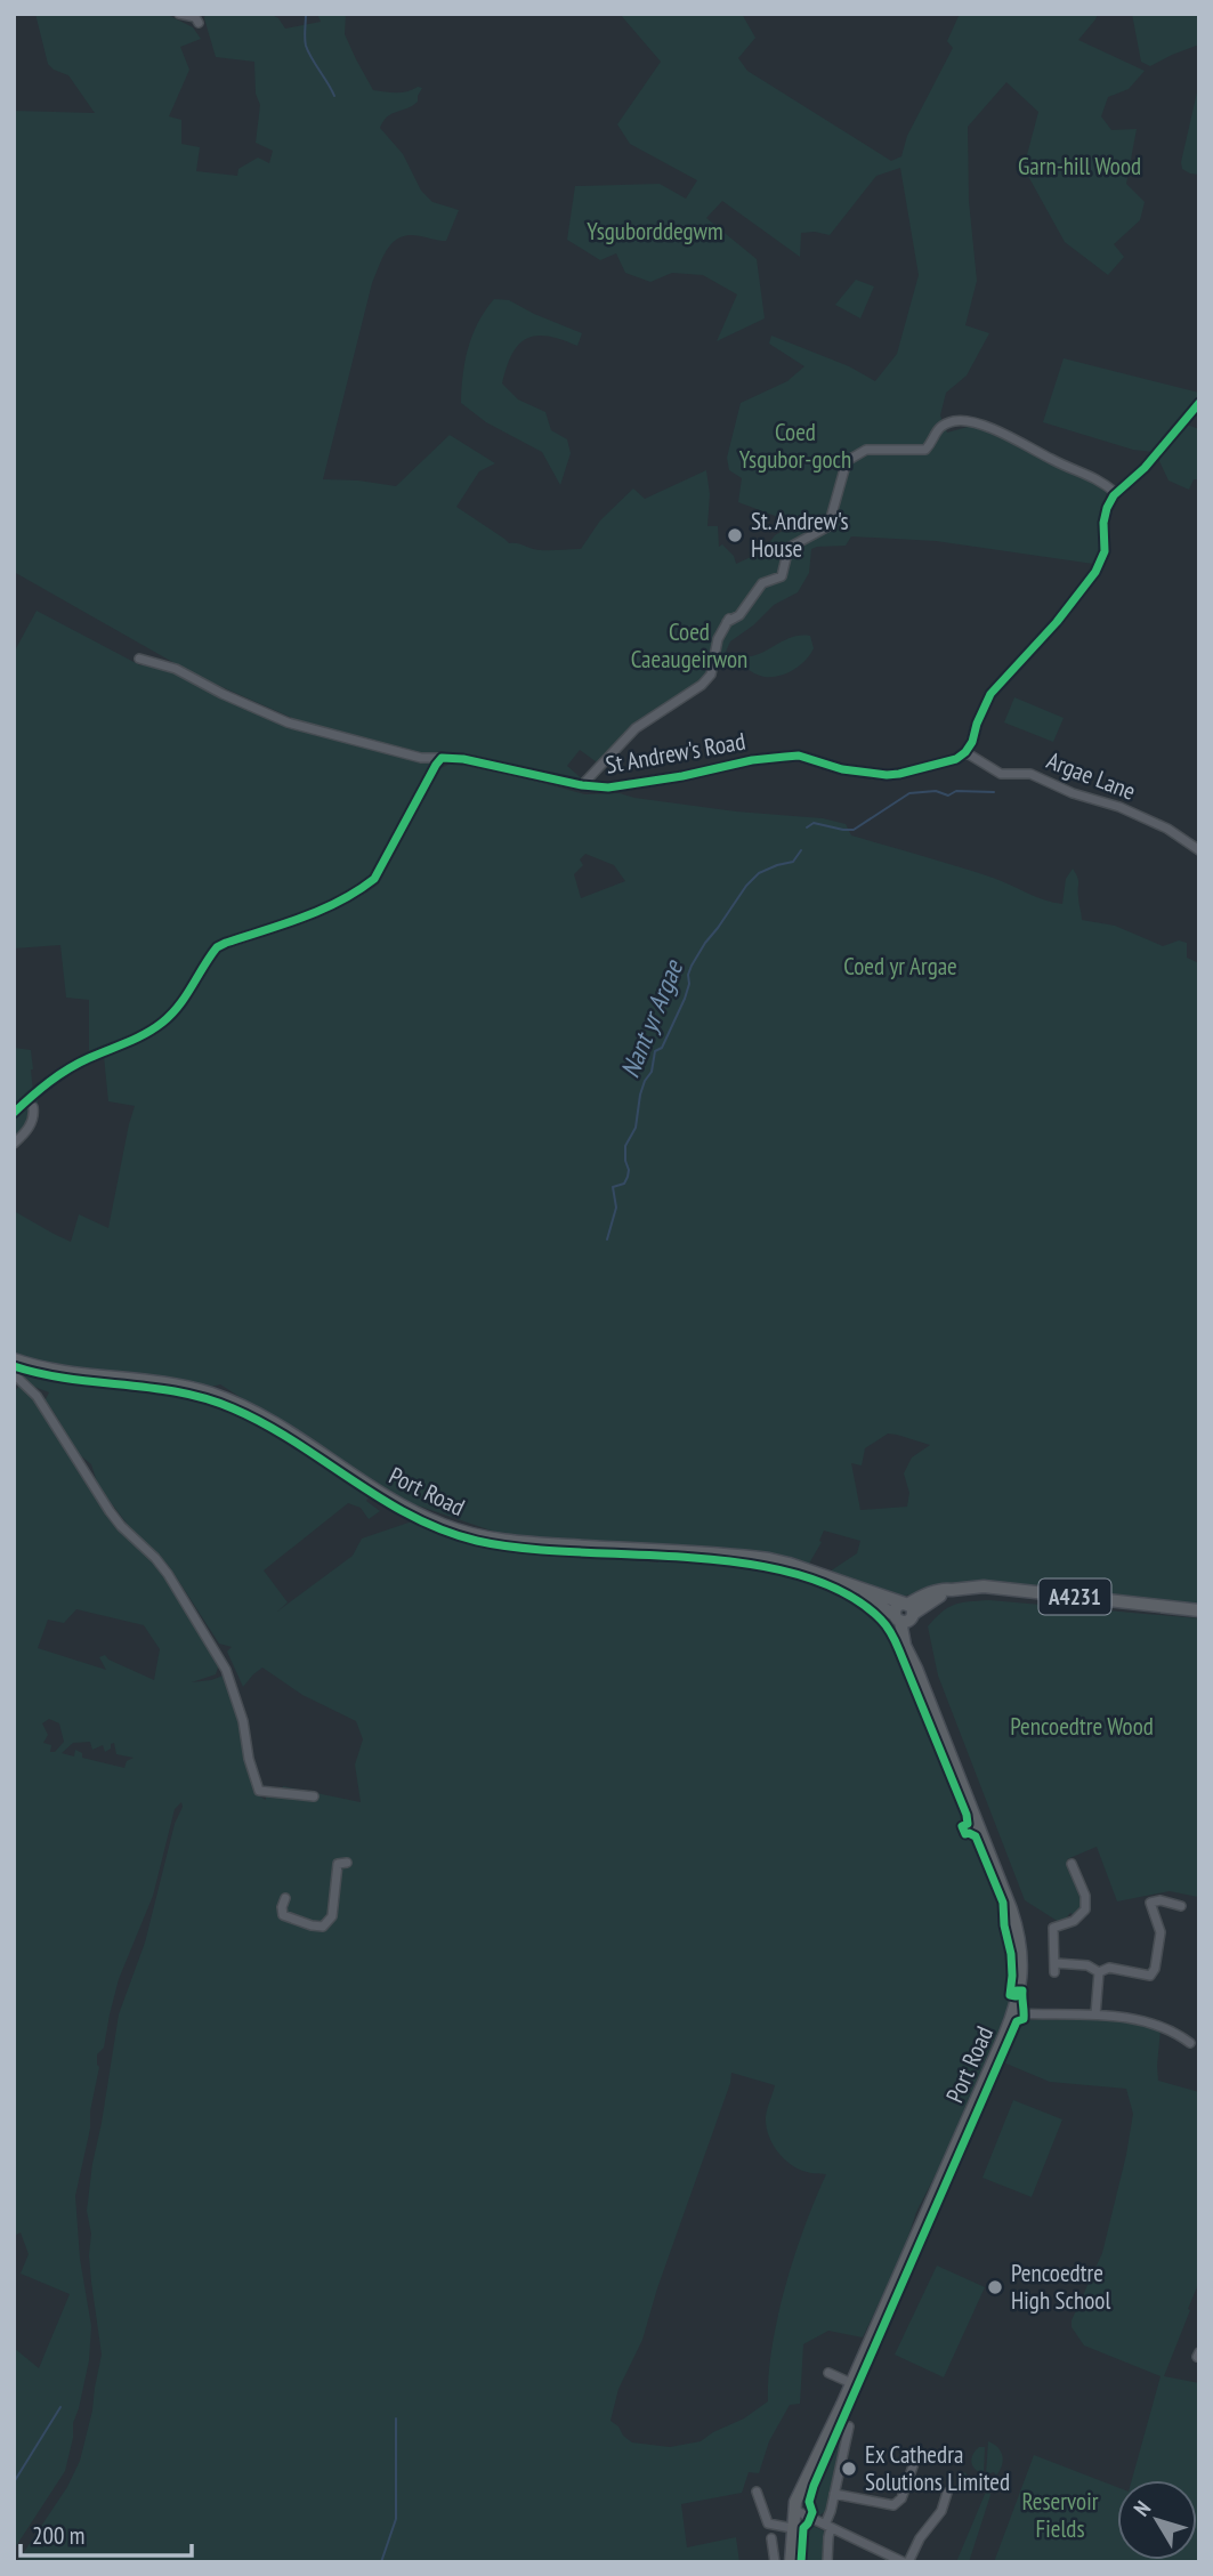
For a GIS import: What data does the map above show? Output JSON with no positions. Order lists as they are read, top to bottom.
{
  "streets": {
    "main road": ["Port Road", "A4231"],
    "street": ["St Andrew's Road", "Argae Lane"]
  },
  "crossings": [
    ["St Andrew's Road", "Argae Lane"],
    ["Port Road", "A4231"]
  ],
  "water": ["Nant yr Argae"],
  "parks": [
    "Garn-hill Wood",
    "Ysguborddegwm",
    "Coed Ysgubor-goch",
    "Coed Caeaugeirwon",
    "Coed yr Argae",
    "Pencoedtre Wood",
    "Reservoir Fields"
  ],
  "places": ["St. Andrew's House", "Pencoedtre High School", "Ex Cathedra Solutions Limited"],
  "scale_bar": "200 m",
  "north": "top left"
}
